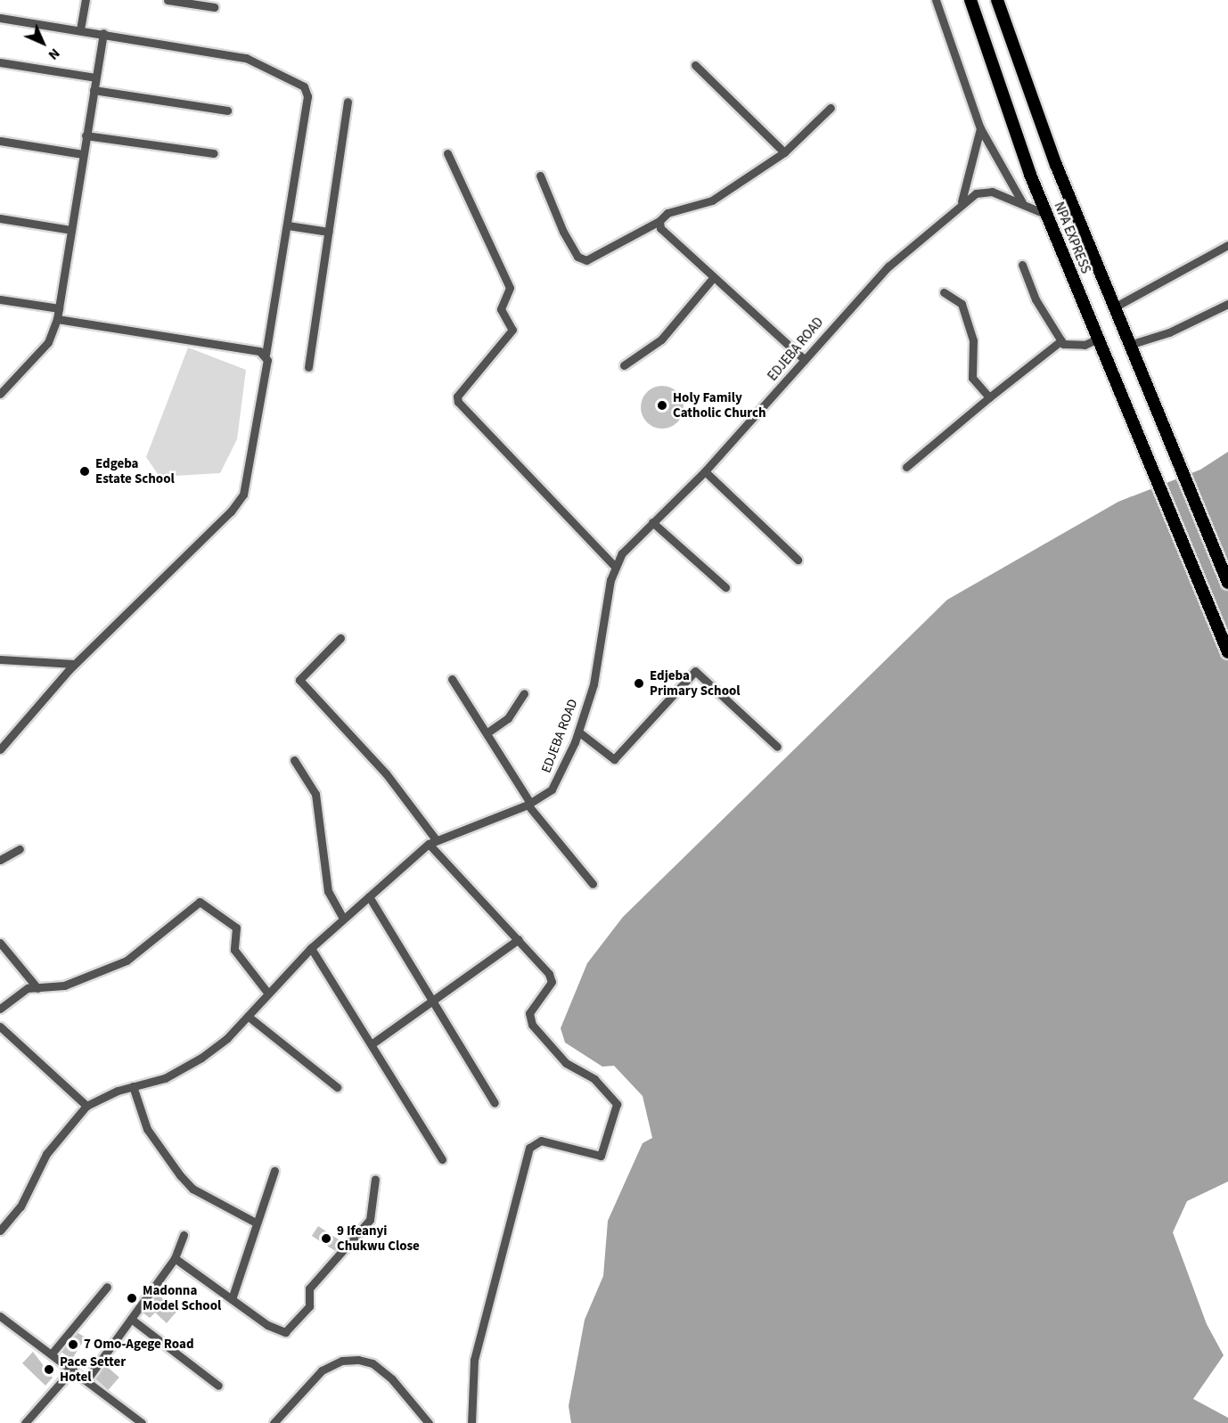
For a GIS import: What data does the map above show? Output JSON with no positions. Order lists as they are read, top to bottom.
{
  "streets": {
    "main road": ["NPA EXPRESS"],
    "street": ["EDJEBA ROAD"]
  },
  "crossings": [
    ["NPA EXPRESS", "EDJEBA ROAD"]
  ],
  "places": [
    "Holy Family Catholic Church",
    "Edgeba Estate School",
    "Edjeba Primary School",
    "9 Ifeanyi Chukwu Close",
    "Madonna Model School",
    "7 Omo-Agege Road",
    "Pace Setter Hotel"
  ],
  "north": "bottom right"
}
